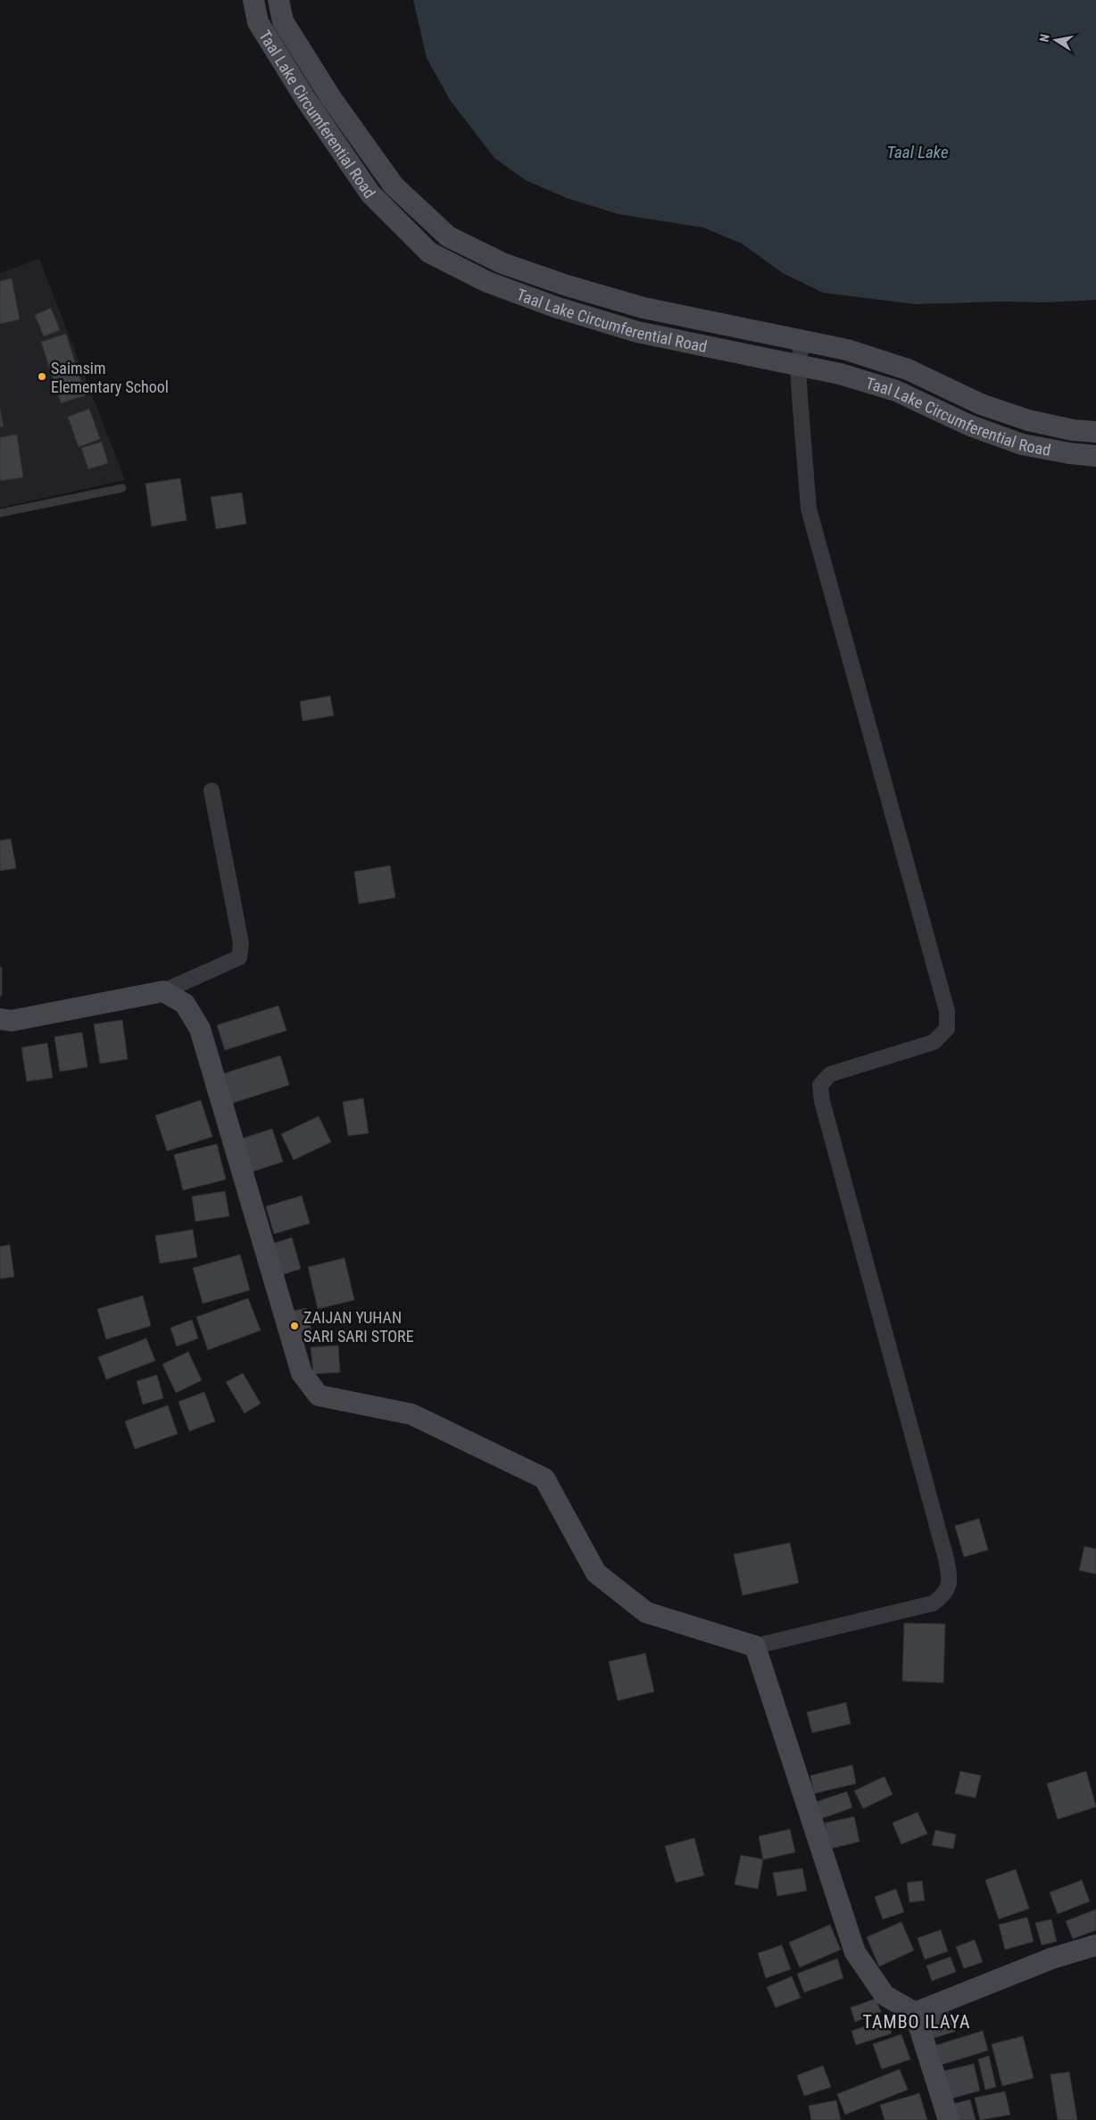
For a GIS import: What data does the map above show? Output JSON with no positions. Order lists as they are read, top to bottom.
{
  "streets": {
    "main road": ["Taal Lake Circumferential Road"]
  },
  "districts": ["TAMBO ILAYA"],
  "water": ["Taal Lake"],
  "places": ["Saimsim Elementary School", "ZAIJAN YUHAN SARI SARI STORE"],
  "north": "left"
}
